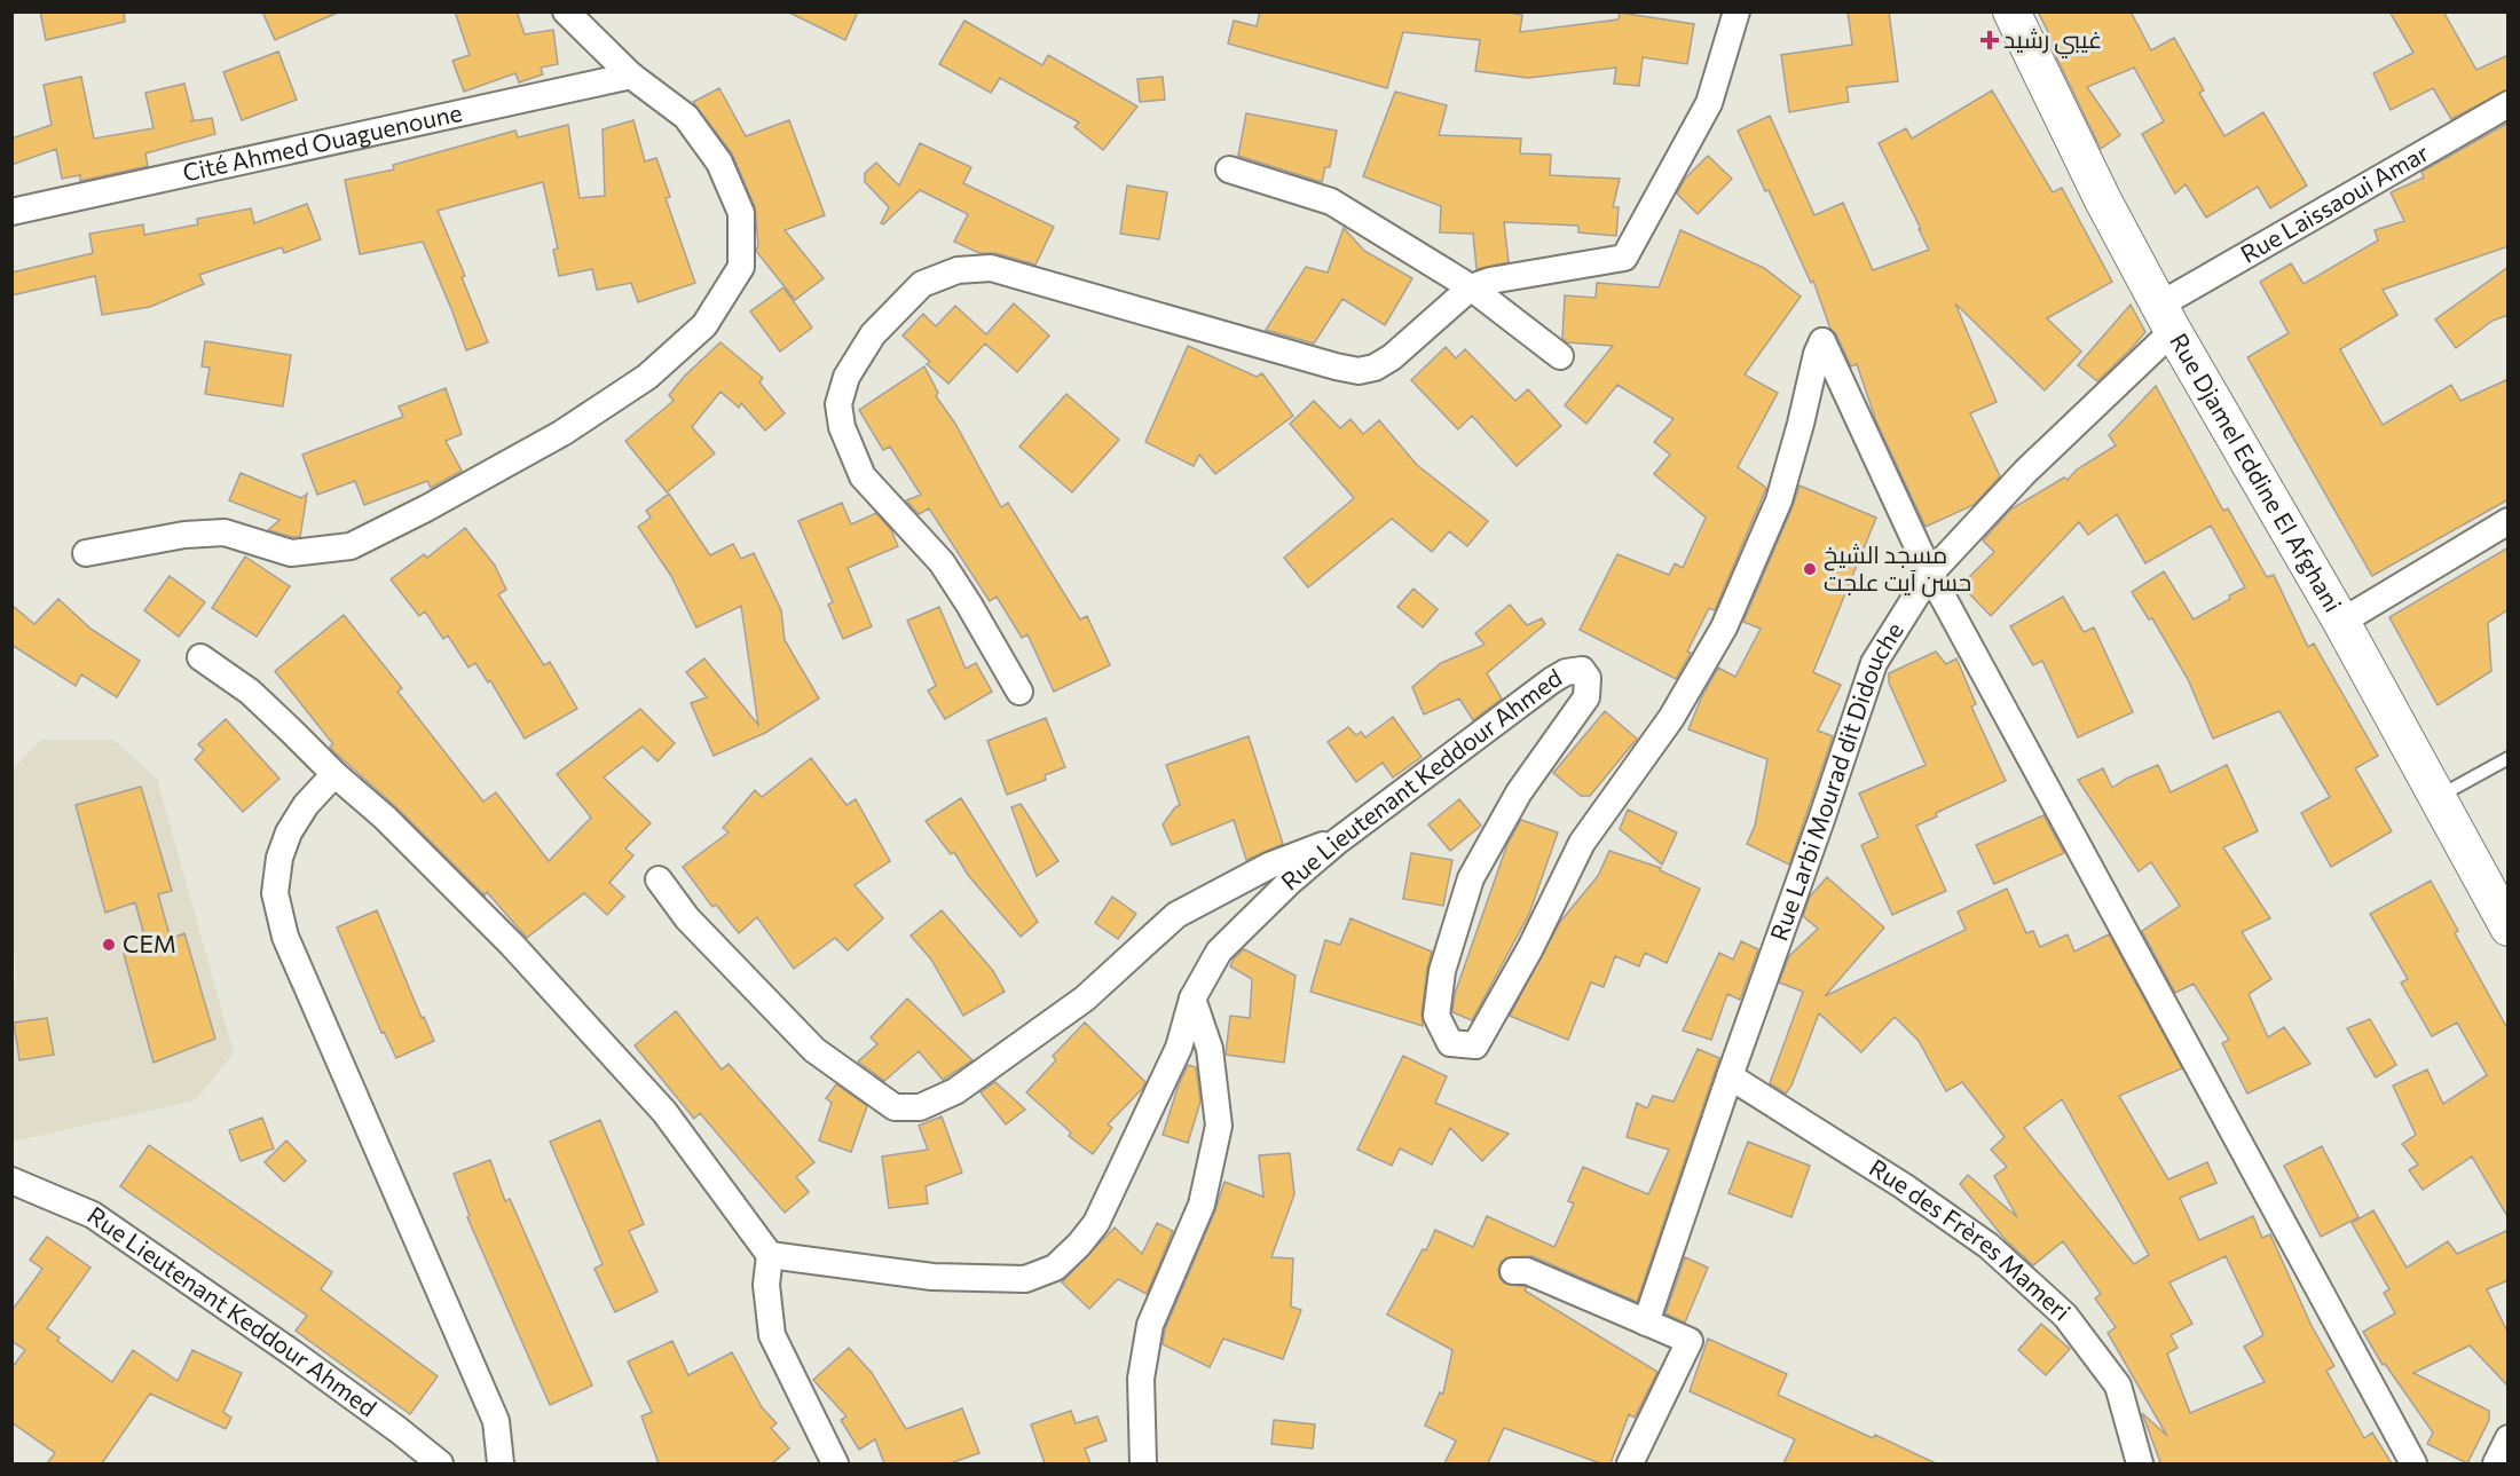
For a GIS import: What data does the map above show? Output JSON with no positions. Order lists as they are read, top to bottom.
{
  "streets": {
    "main road": ["Rue Djamel Eddine El Afghani"],
    "street": [
      "Cité Ahmed Ouaguenoune",
      "Rue Laissaoui Amar",
      "Rue Lieutenant Keddour Ahmed",
      "Rue Larbi Mourad dit Didouche",
      "Rue des Frères Mameri"
    ]
  },
  "crossings": [
    ["Rue Laissaoui Amar", "Rue Djamel Eddine El Afghani"],
    ["Rue Laissaoui Amar", "Rue Larbi Mourad dit Didouche"],
    ["Rue Djamel Eddine El Afghani", "Rue Larbi Mourad dit Didouche"],
    ["Rue Lieutenant Keddour Ahmed", "Rue Larbi Mourad dit Didouche"],
    ["Rue Larbi Mourad dit Didouche", "Rue des Frères Mameri"]
  ],
  "places": {
    "health": ["غيبي رشيد"],
    "other": ["مسجد الشيخ حسن آيت علجت", "CEM"]
  }
}
